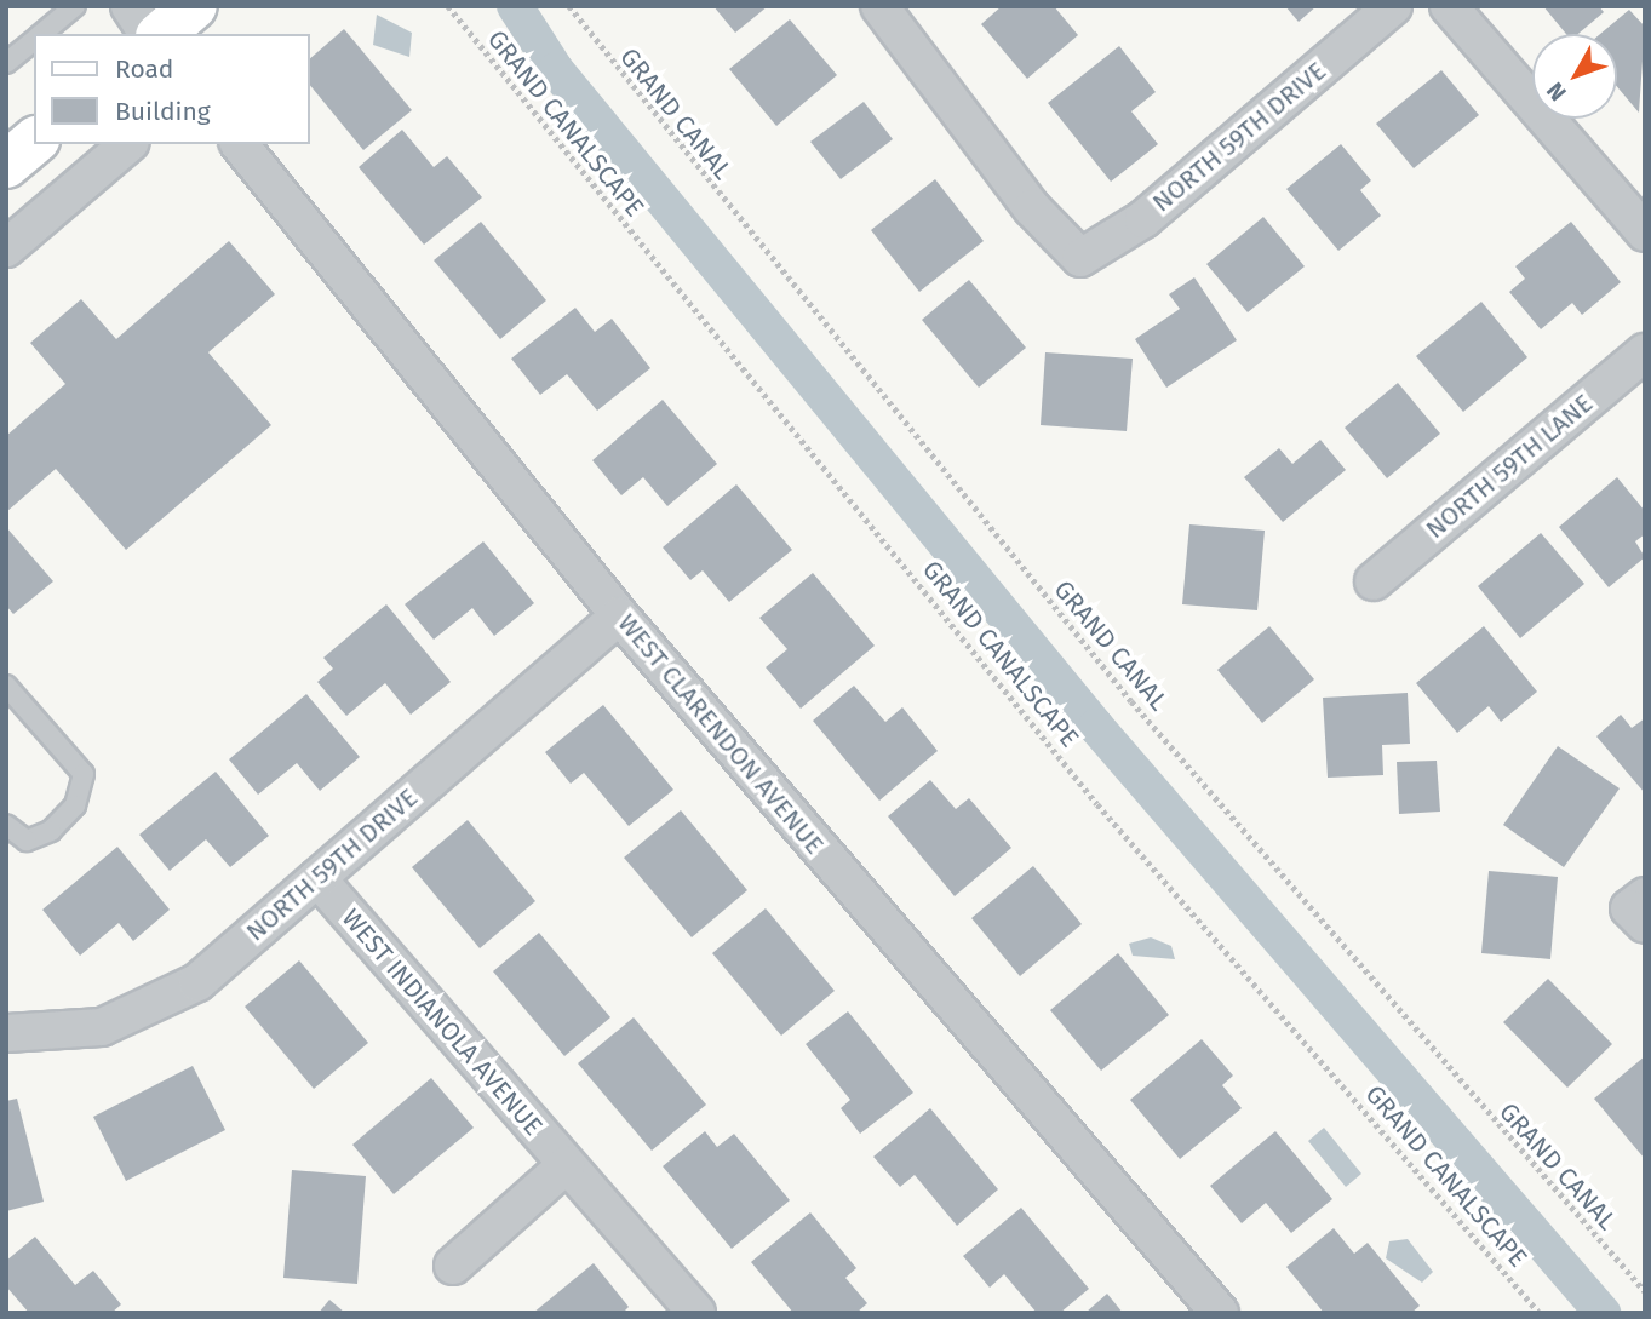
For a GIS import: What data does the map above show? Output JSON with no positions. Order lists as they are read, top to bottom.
{
  "streets": {
    "street": [
      "NORTH 59TH DRIVE",
      "NORTH 59TH LANE",
      "WEST CLARENDON AVENUE",
      "WEST INDIANOLA AVENUE"
    ],
    "path": ["GRAND CANAL", "GRAND CANALSCAPE"]
  },
  "crossings": [
    ["NORTH 59TH DRIVE", "WEST CLARENDON AVENUE"],
    ["NORTH 59TH DRIVE", "WEST INDIANOLA AVENUE"]
  ],
  "legend": ["Road", "Building"],
  "north": "bottom left"
}
